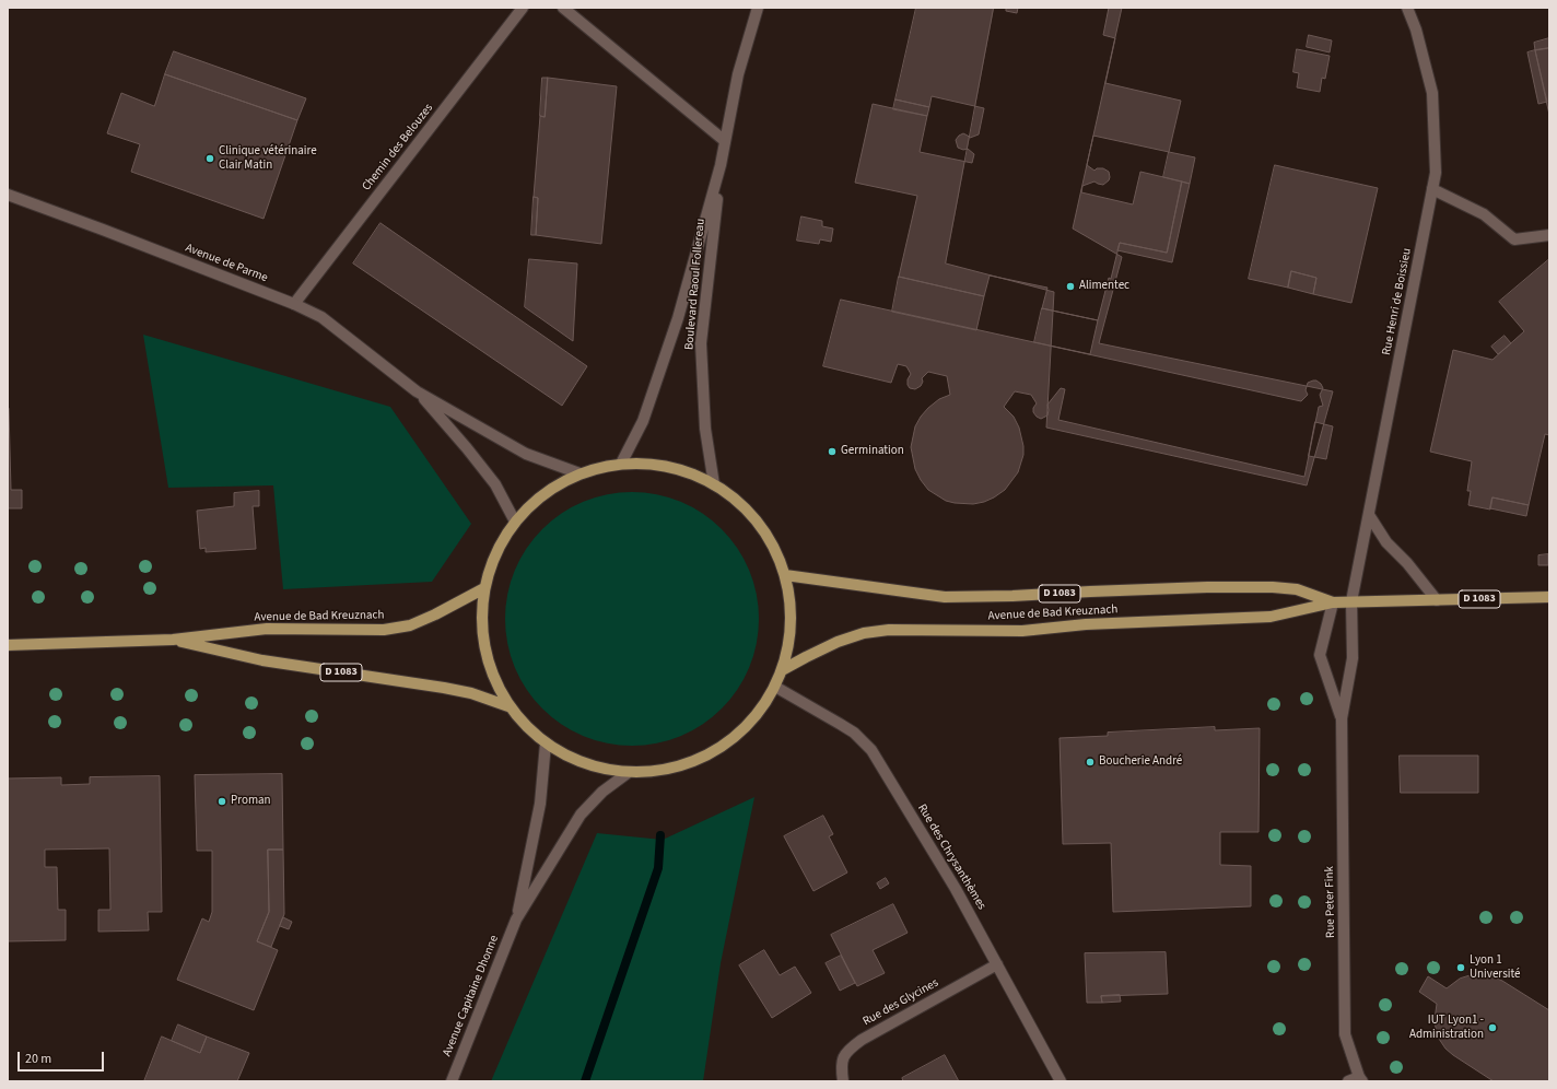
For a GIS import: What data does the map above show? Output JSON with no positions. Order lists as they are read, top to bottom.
{
  "streets": {
    "main road": ["D 1083", "Avenue de Bad Kreuznach"],
    "street": [
      "Chemin des Belouzes",
      "Avenue de Parme",
      "Boulevard Raoul Follereau",
      "Rue Henri de Boissieu",
      "Rue des Chrysanthèmes",
      "Rue Peter Fink",
      "Avenue Capitaine Dhonne",
      "Rue des Glycines"
    ]
  },
  "crossings": [
    ["Chemin des Belouzes", "Avenue de Parme"],
    ["Rue Henri de Boissieu", "Avenue de Bad Kreuznach"],
    ["Rue Henri de Boissieu", "Rue Peter Fink"],
    ["Avenue de Bad Kreuznach", "Rue Peter Fink"],
    ["Rue des Chrysanthèmes", "Rue des Glycines"]
  ],
  "places": [
    "Clinique vétérinaire Clair Matin",
    "Alimentec",
    "Germination",
    "Boucherie André",
    "Proman",
    "Lyon 1 Université",
    "IUT Lyon1 - Administration"
  ],
  "scale_bar": "20 m"
}
